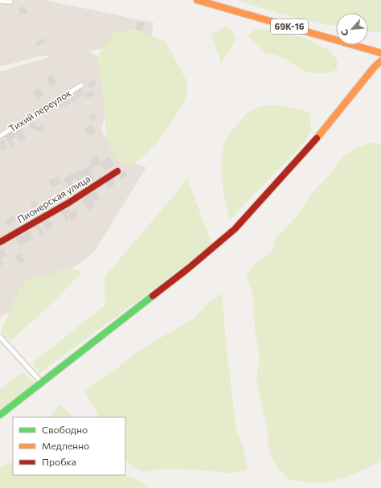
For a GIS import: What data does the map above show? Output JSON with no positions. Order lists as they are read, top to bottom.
{
  "streets": {
    "street": ["69К-16", "Тихий переулок", "Пионерская улица"]
  },
  "legend": ["Свободно", "Медленно", "Пробка"],
  "north": "bottom left"
}
